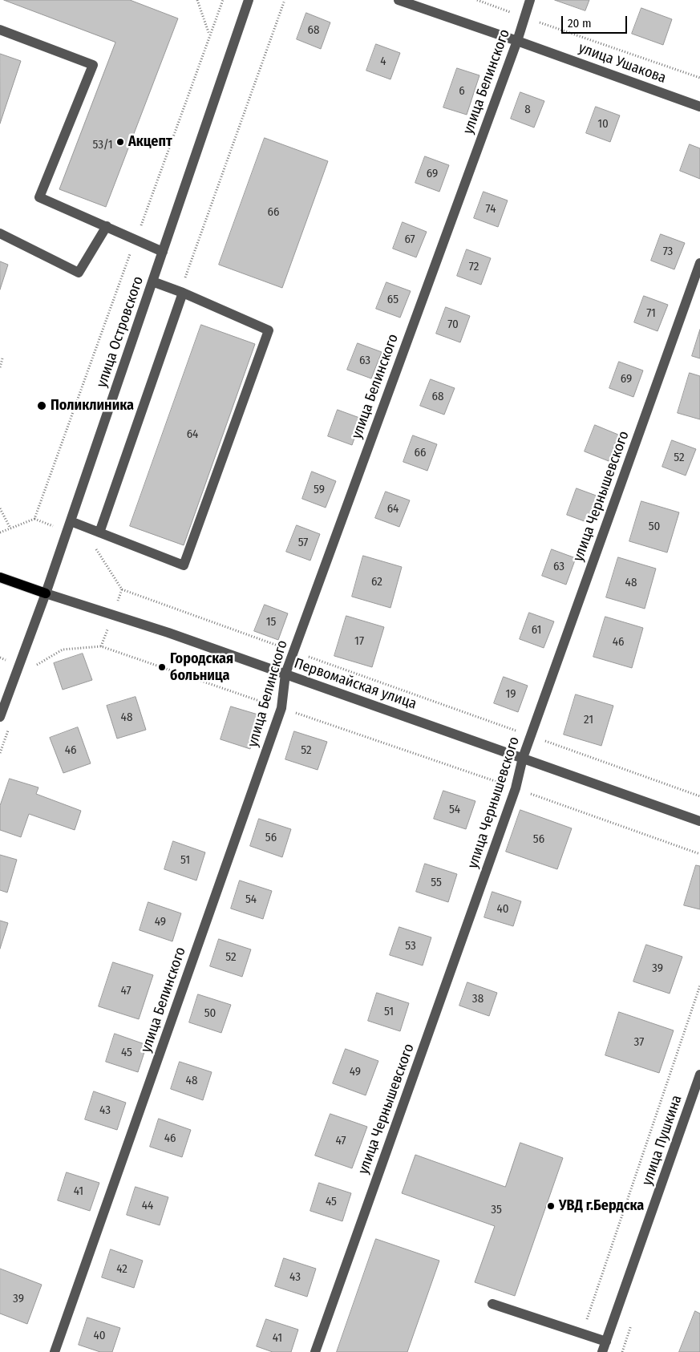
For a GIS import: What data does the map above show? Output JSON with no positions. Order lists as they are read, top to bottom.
{
  "streets": {
    "main road": ["Первомайская улица"],
    "street": [
      "улица Ушакова",
      "улица Белинского",
      "улица Островского",
      "улица Чернышевского",
      "улица Пушкина"
    ]
  },
  "crossings": [
    ["улица Ушакова", "улица Белинского"],
    ["улица Белинского", "Первомайская улица"],
    ["улица Островского", "Первомайская улица"],
    ["улица Чернышевского", "Первомайская улица"]
  ],
  "places": [
    "Акцепт",
    "Поликлиника",
    "Городская больница",
    "УВД г.Бердска"
  ],
  "house_numbers": [
    "68",
    "4",
    "6",
    "8",
    "10",
    "53/1",
    "69",
    "74",
    "66",
    "67",
    "73",
    "72",
    "65",
    "71",
    "70",
    "63",
    "69",
    "68",
    "64",
    "66",
    "52",
    "59",
    "64",
    "50",
    "57",
    "63",
    "62",
    "48",
    "15",
    "61",
    "17",
    "46",
    "19",
    "48",
    "21",
    "46",
    "52",
    "54",
    "56",
    "56",
    "51",
    "55",
    "54",
    "40",
    "49",
    "53",
    "52",
    "39",
    "47",
    "38",
    "51",
    "50",
    "37",
    "45",
    "49",
    "48",
    "43",
    "46",
    "47",
    "41",
    "45",
    "44",
    "35",
    "42",
    "43",
    "39",
    "40",
    "41"
  ],
  "scale_bar": "20 m"
}
